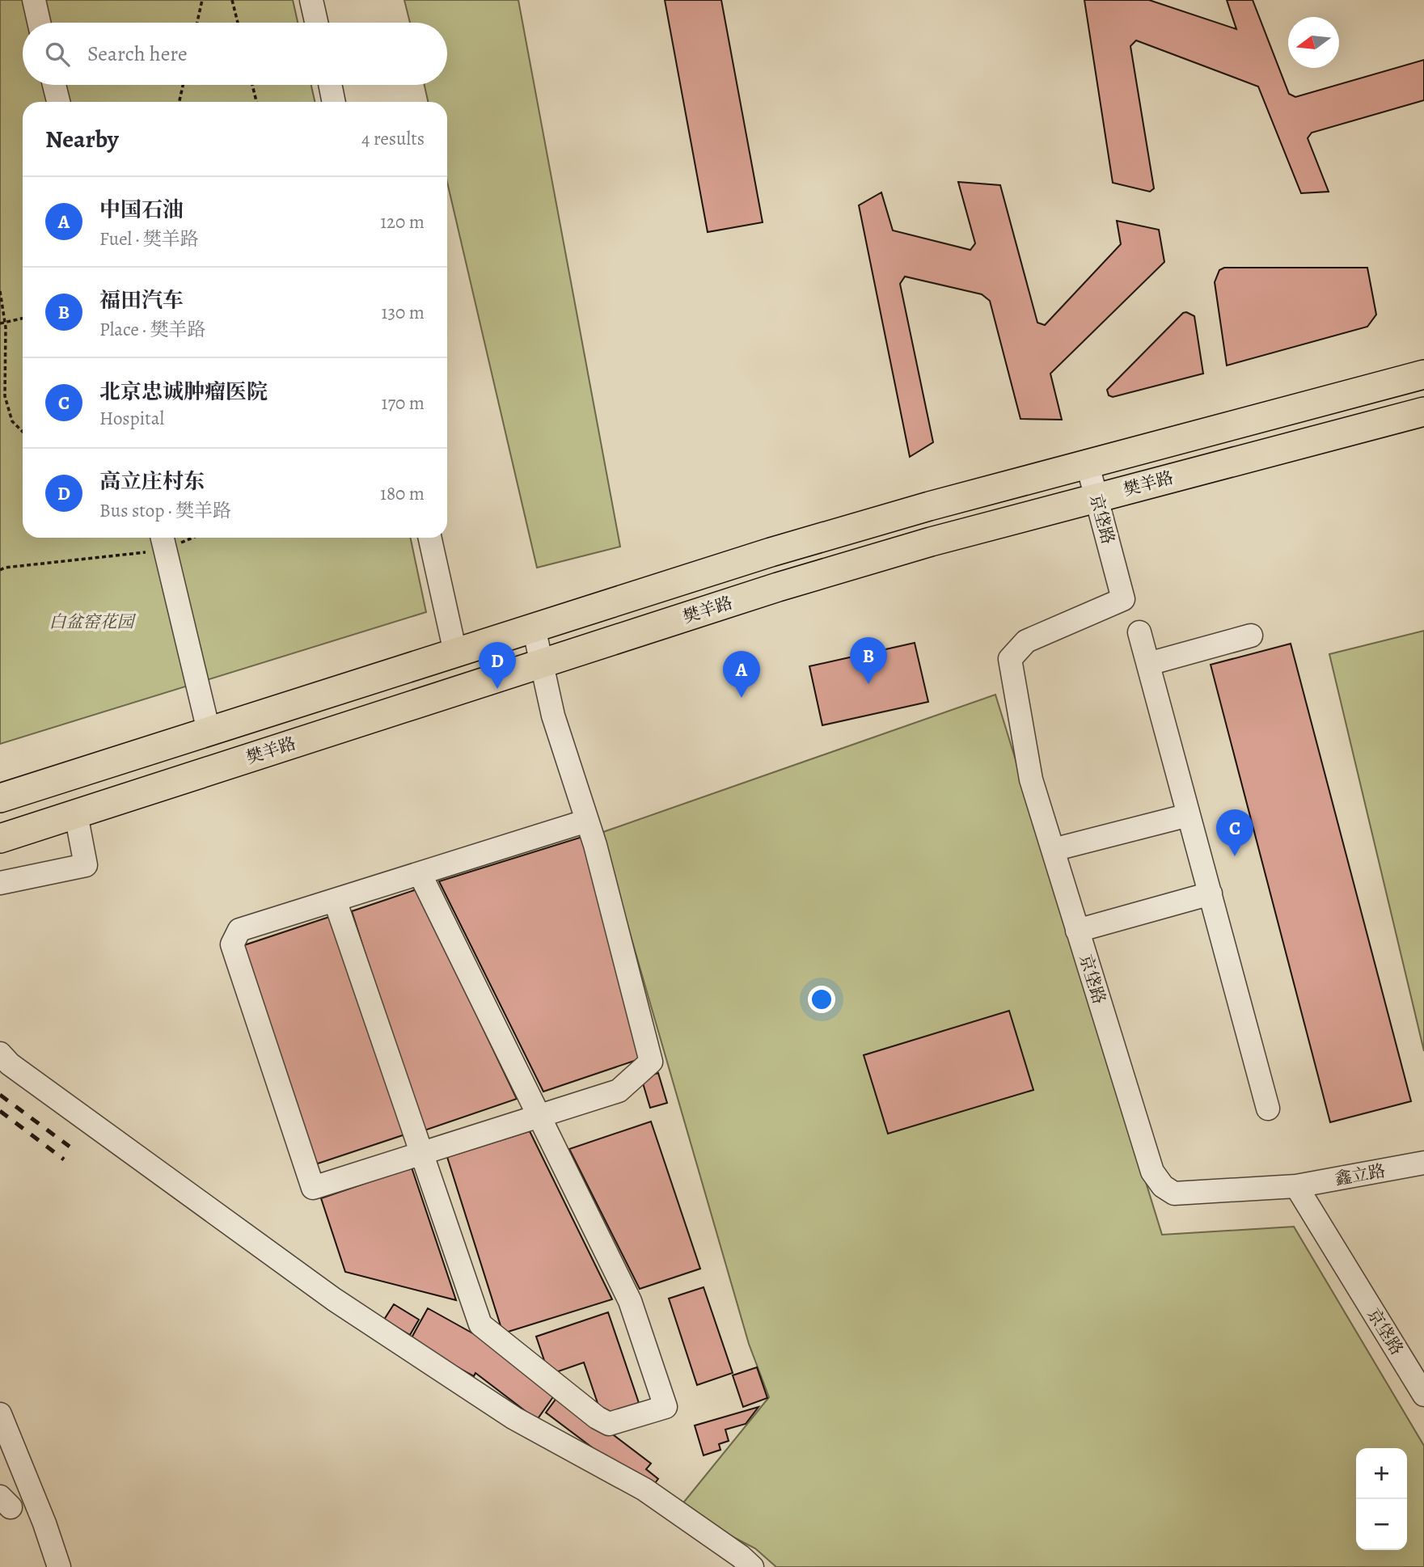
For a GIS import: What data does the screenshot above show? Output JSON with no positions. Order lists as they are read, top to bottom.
{
  "streets": {
    "main road": ["樊羊路"],
    "street": ["京垡路", "鑫立路"]
  },
  "crossings": [
    ["樊羊路", "京垡路"],
    ["京垡路", "鑫立路"]
  ],
  "parks": ["白盆窑花园"],
  "north": "left",
  "page": {
    "search": "Search here",
    "heading": ["Nearby", "4 results"],
    "list": [
      {
        "mark": "A",
        "name": "中国石油",
        "note": "Fuel · 樊羊路",
        "value": "120 m"
      },
      {
        "mark": "B",
        "name": "福田汽车",
        "note": "Place · 樊羊路",
        "value": "130 m"
      },
      {
        "mark": "C",
        "name": "北京忠诚肿瘤医院",
        "note": "Hospital",
        "value": "170 m"
      },
      {
        "mark": "D",
        "name": "高立庄村东",
        "note": "Bus stop · 樊羊路",
        "value": "180 m"
      }
    ],
    "pins": [
      "B",
      "D",
      "A",
      "C"
    ],
    "map_buttons": ["+", "−"]
  }
}
